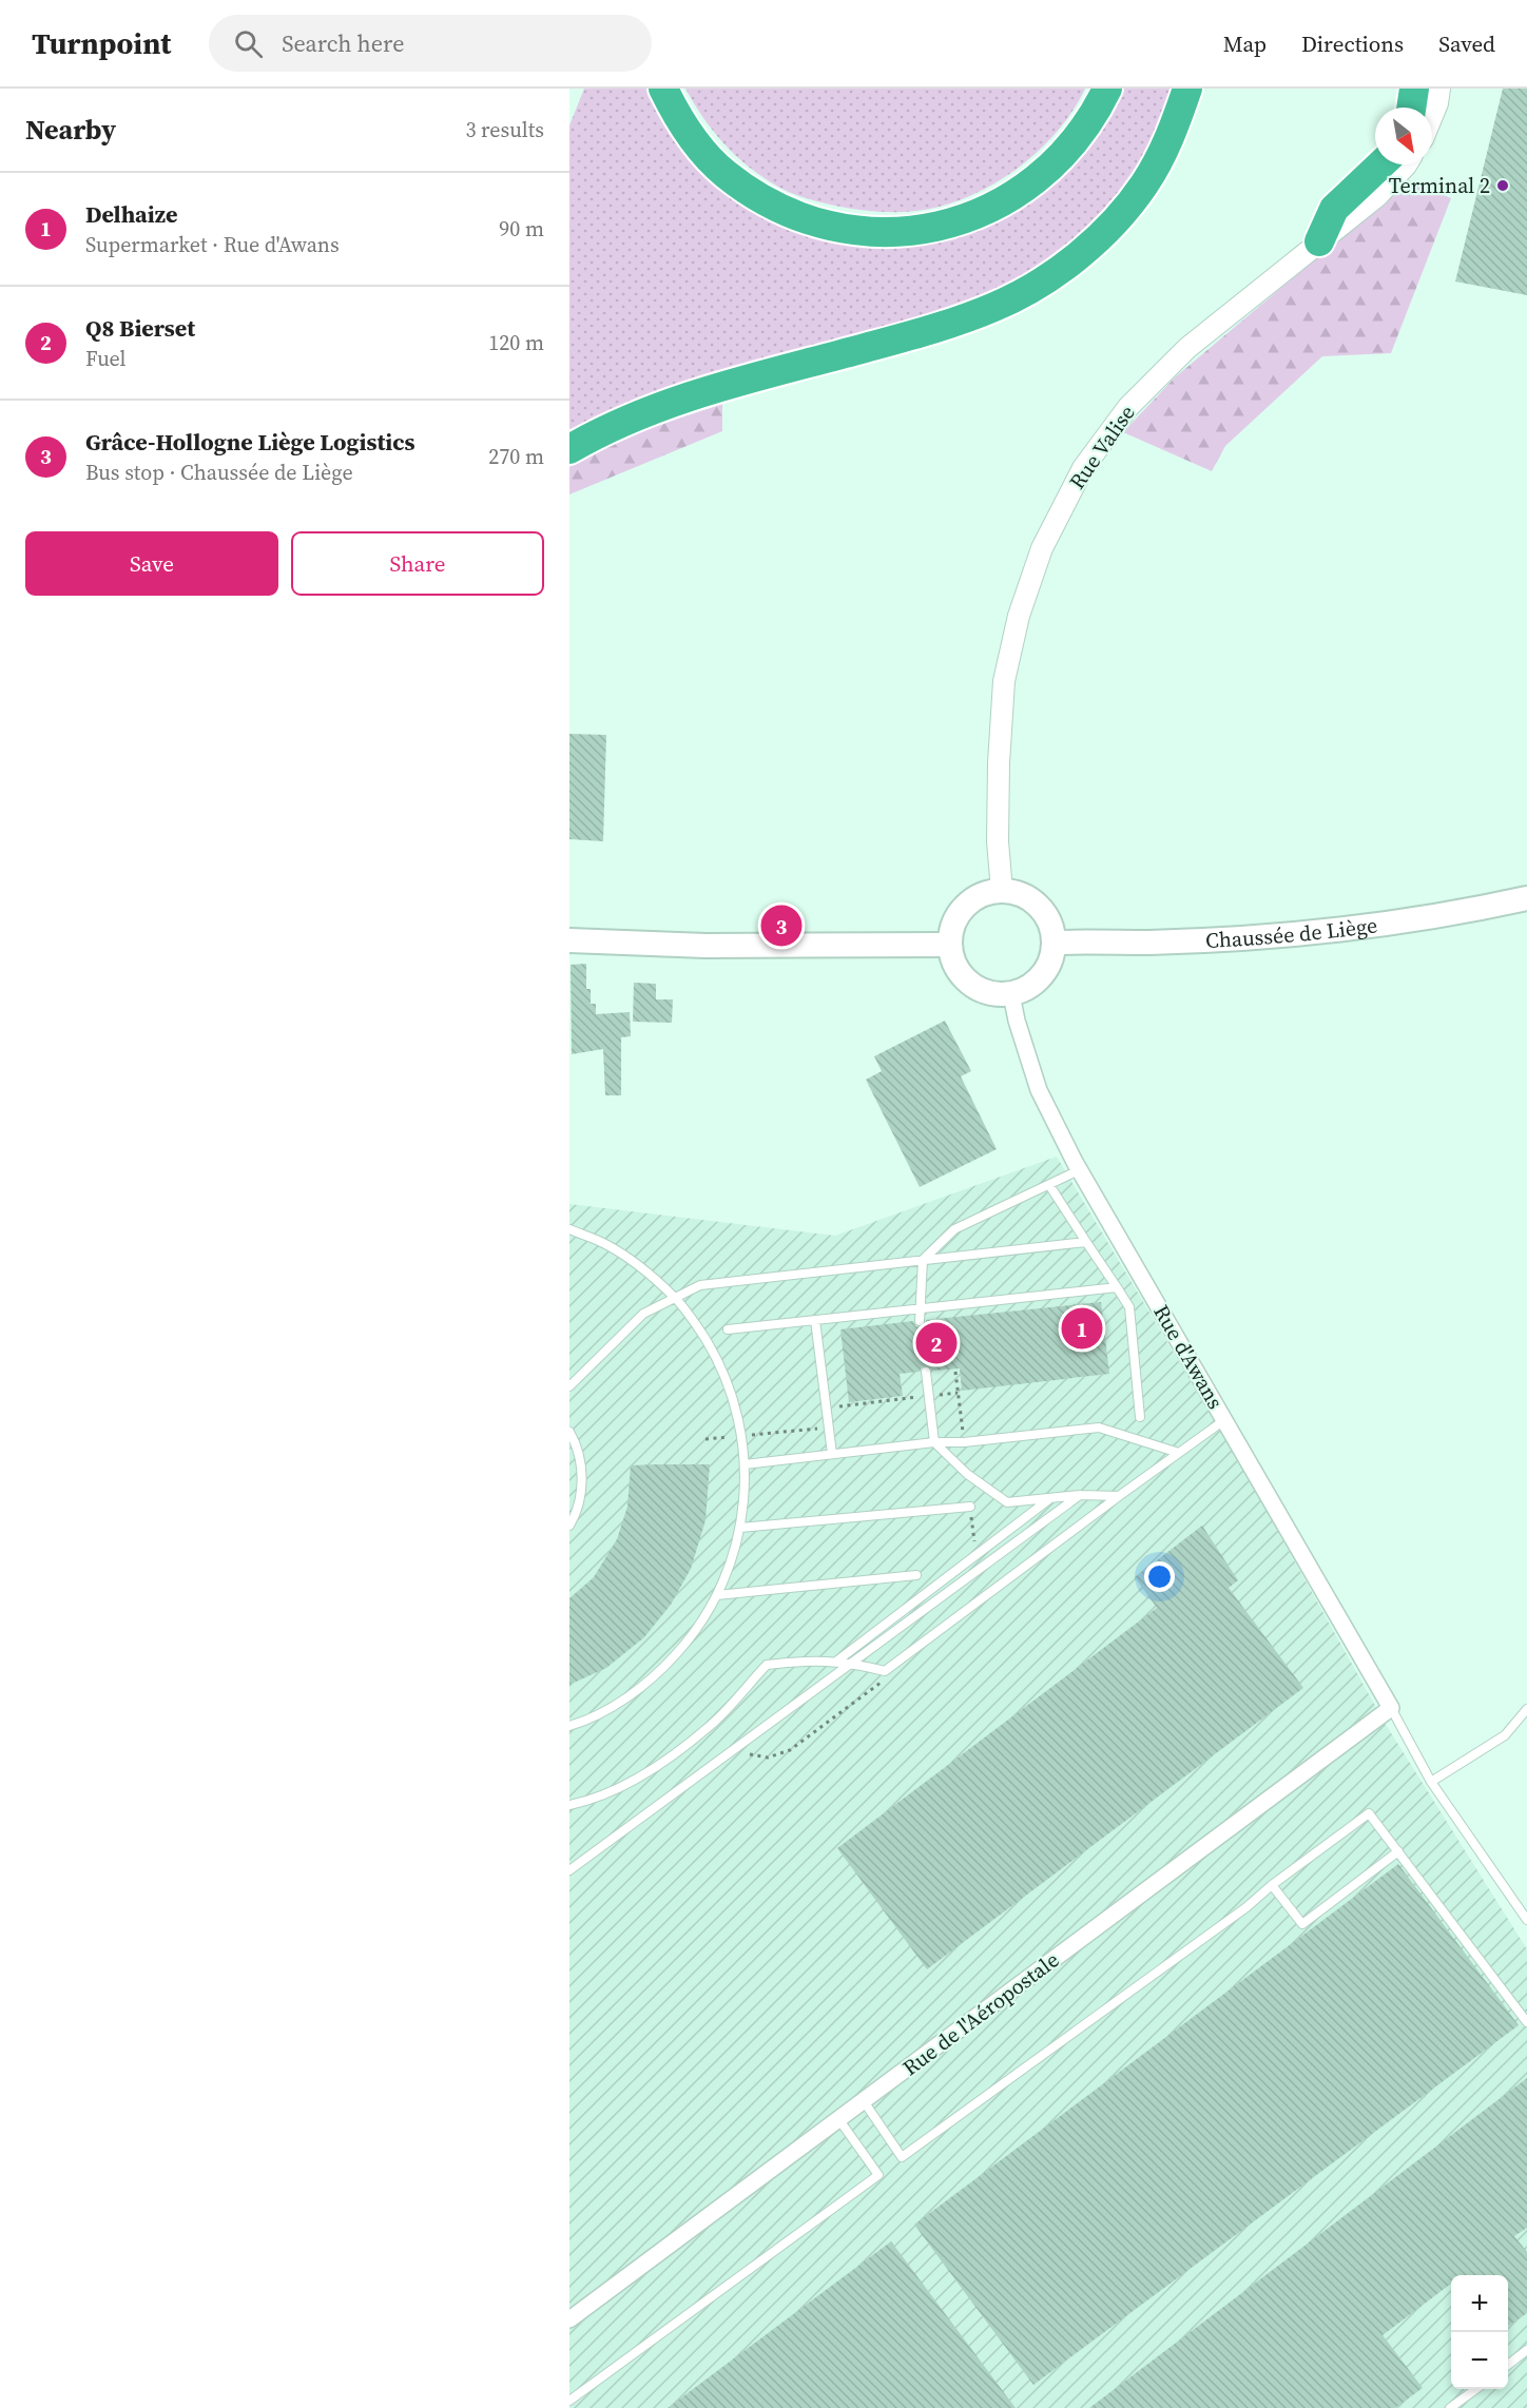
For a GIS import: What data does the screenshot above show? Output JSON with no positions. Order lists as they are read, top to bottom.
{
  "streets": {
    "main road": ["Chaussée de Liège"],
    "street": ["Rue Valise", "Rue d'Awans", "Rue de l'Aéropostale"]
  },
  "crossings": [
    ["Rue Valise", "Chaussée de Liège"],
    ["Rue Valise", "Rue d'Awans"],
    ["Chaussée de Liège", "Rue d'Awans"],
    ["Rue d'Awans", "Rue de l'Aéropostale"]
  ],
  "places": ["Terminal 2"],
  "north": "bottom right",
  "page": {
    "header": "Turnpoint",
    "search": "Search here",
    "nav": ["Map", "Directions", "Saved"],
    "heading": ["Nearby", "3 results"],
    "list": [
      {
        "mark": "1",
        "name": "Delhaize",
        "note": "Supermarket · Rue d'Awans",
        "value": "90 m"
      },
      {
        "mark": "2",
        "name": "Q8 Bierset",
        "note": "Fuel",
        "value": "120 m"
      },
      {
        "mark": "3",
        "name": "Grâce-Hollogne Liège Logistics",
        "note": "Bus stop · Chaussée de Liège",
        "value": "270 m"
      }
    ],
    "buttons": ["Save", "Share"],
    "pins": ["3", "1", "2"],
    "map_buttons": ["+", "−"]
  }
}
